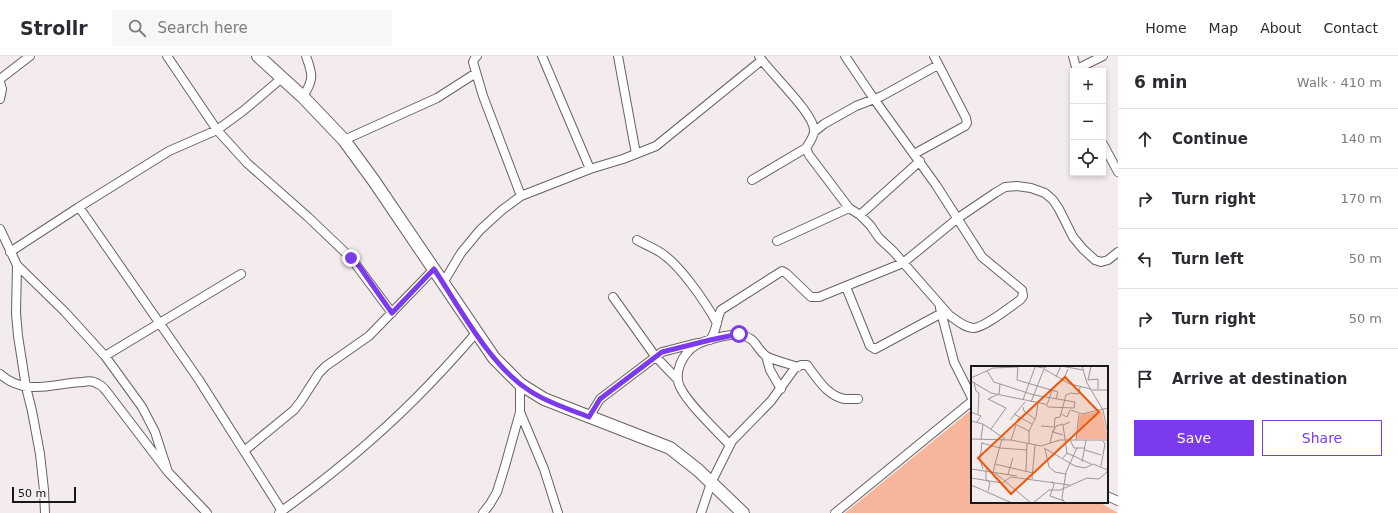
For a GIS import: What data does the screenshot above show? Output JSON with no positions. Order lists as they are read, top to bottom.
{
  "scale_bar": "50 m",
  "page": {
    "header": "Strollr",
    "search": "Search here",
    "nav": [
      "Home",
      "Map",
      "About",
      "Contact"
    ],
    "heading": ["6 min", "Walk · 410 m"],
    "map_buttons": ["+", "−"],
    "list": [
      ["Continue", "140 m"],
      ["Turn right", "170 m"],
      ["Turn left", "50 m"],
      ["Turn right", "50 m"],
      "Arrive at destination"
    ],
    "buttons": ["Save", "Share"],
    "scale": "50 m"
  }
}
